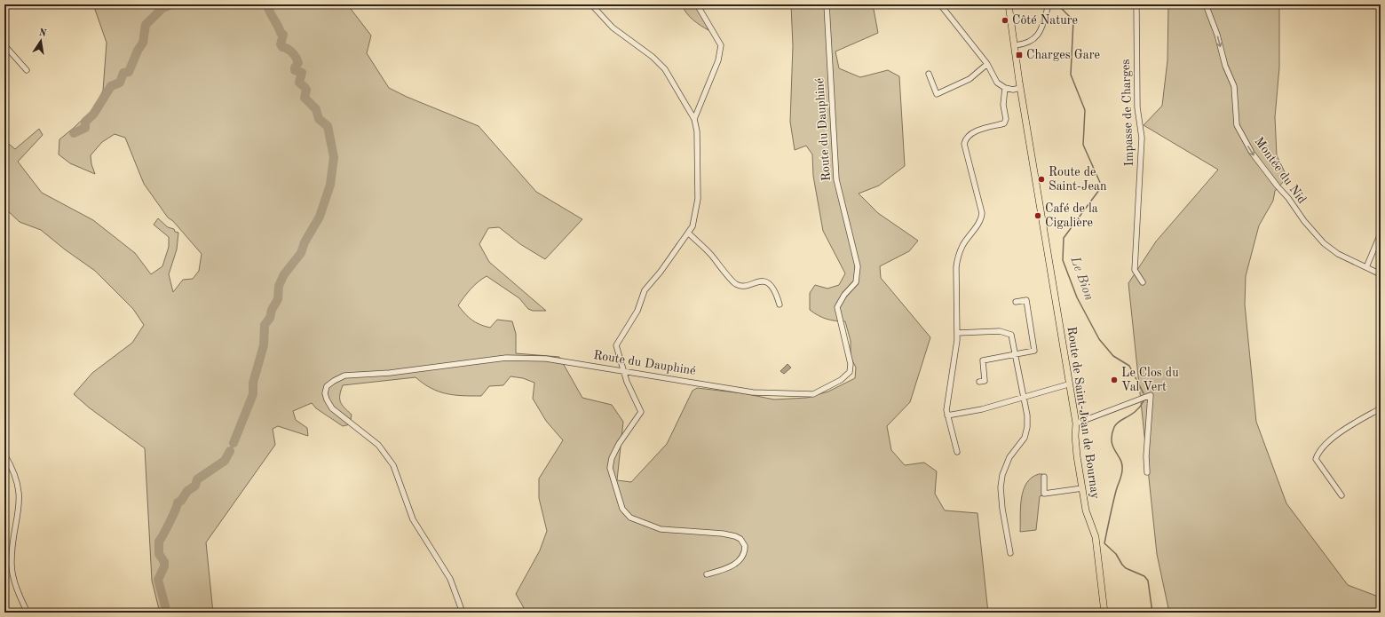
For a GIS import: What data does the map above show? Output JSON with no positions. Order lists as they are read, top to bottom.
{
  "streets": {
    "main road": ["Route de Saint-Jean de Bournay"],
    "street": ["Impasse de Charges", "Route du Dauphiné", "Montée du Nid"]
  },
  "one_way": ["Montée du Nid"],
  "water": ["Le Bion"],
  "places": {
    "other": [
      "Côté Nature",
      "Route de Saint-Jean",
      "Café de la Cigalière",
      "Le Clos du Val Vert"
    ],
    "transit": ["Charges Gare"]
  },
  "north": "top"
}
